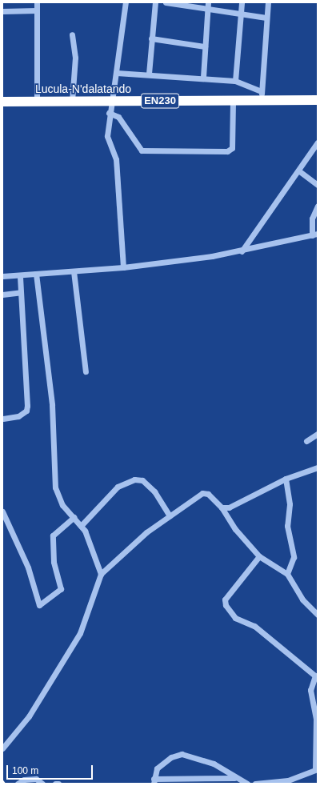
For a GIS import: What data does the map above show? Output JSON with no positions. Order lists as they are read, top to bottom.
{
  "streets": {
    "highway": ["Lucula-N'dalatando", "EN230"]
  },
  "scale_bar": "100 m"
}
